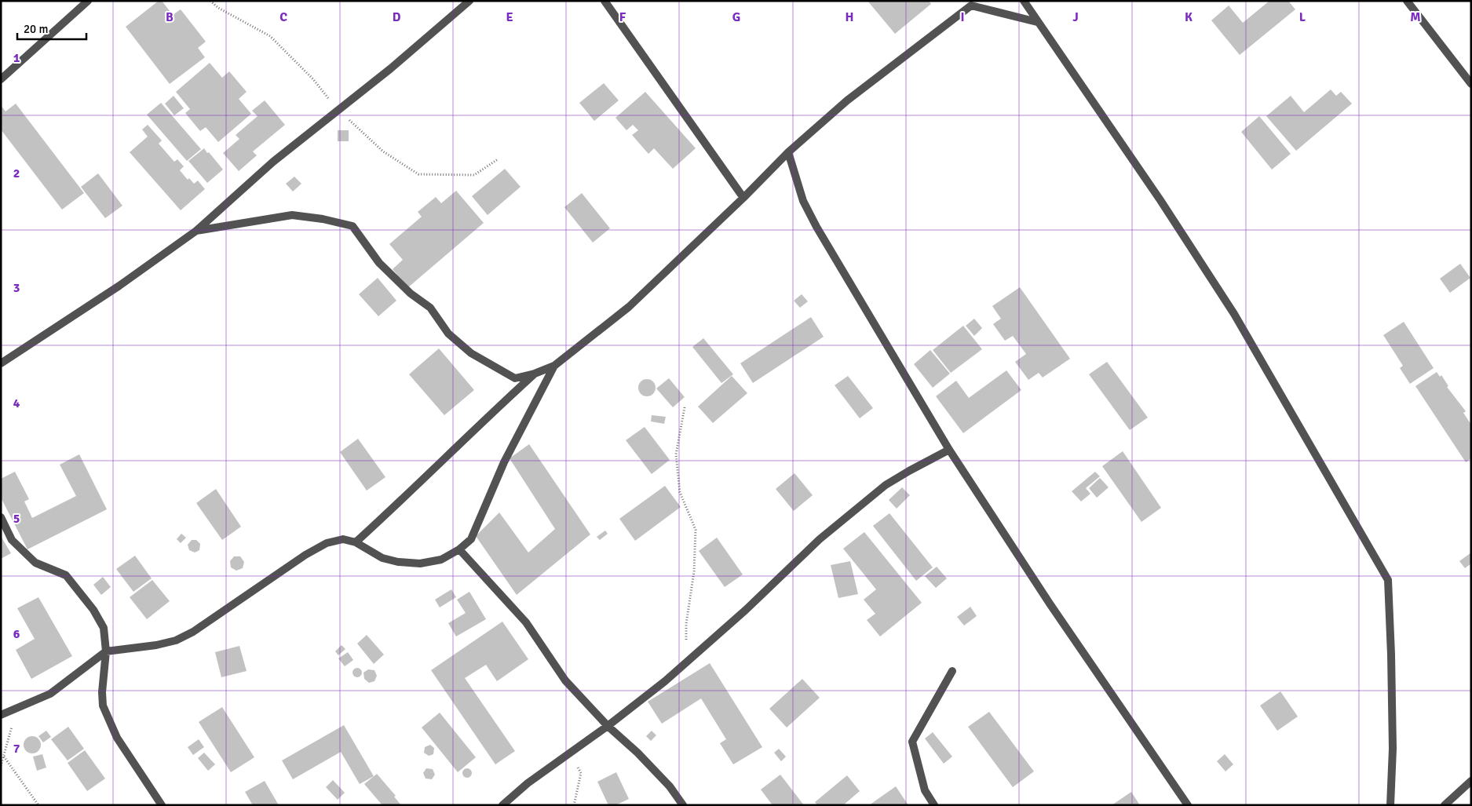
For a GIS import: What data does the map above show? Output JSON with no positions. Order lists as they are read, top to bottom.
{
  "scale_bar": "20 m",
  "grid": {
    "columns": [
      "B",
      "C",
      "D",
      "E",
      "F",
      "G",
      "H",
      "I",
      "J",
      "K",
      "L",
      "M"
    ],
    "rows": [
      "1",
      "2",
      "3",
      "4",
      "5",
      "6",
      "7"
    ]
  }
}
